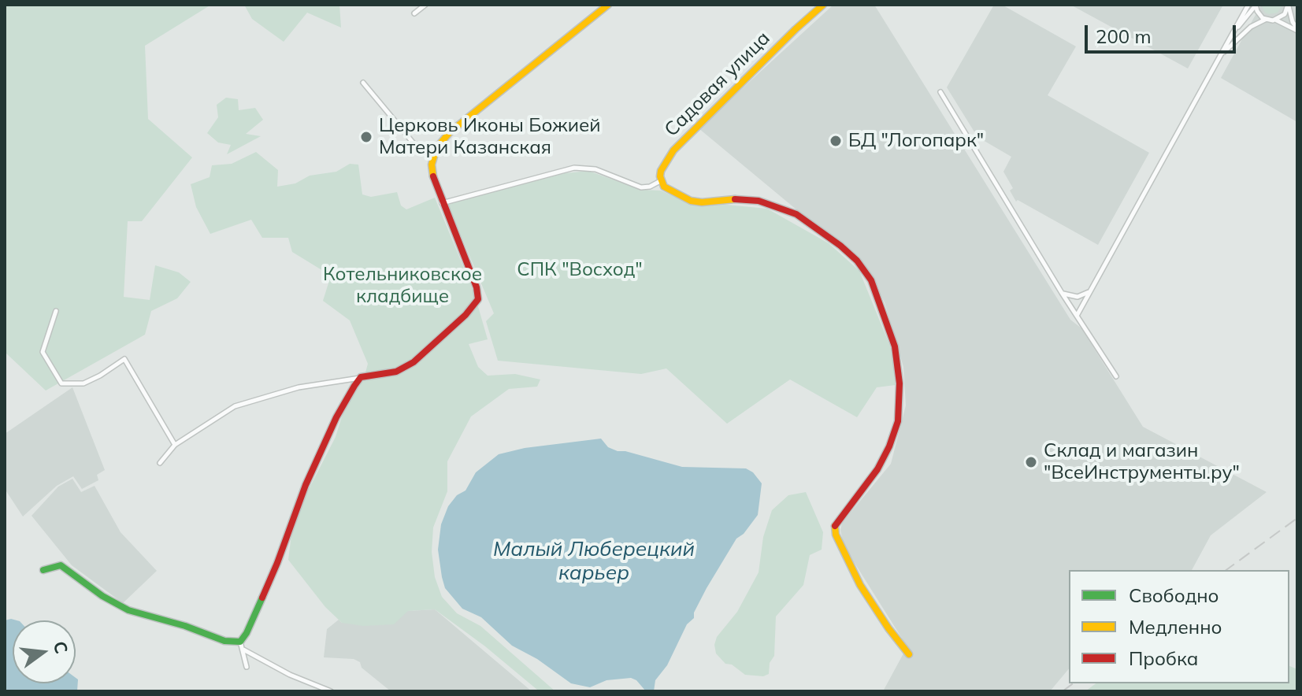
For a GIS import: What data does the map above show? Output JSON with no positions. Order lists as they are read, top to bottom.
{
  "streets": {
    "street": ["Садовая улица"]
  },
  "water": ["Малый Люберецкий карьер"],
  "parks": ["СПК \"Восход\"", "Котельниковское кладбище"],
  "places": ["Церковь Иконы Божией Матери Казанская", "БД \"Логопарк\"", "Склад и магазин \"ВсеИнструменты.ру\""],
  "legend": ["Свободно", "Медленно", "Пробка"],
  "scale_bar": "200 m",
  "north": "right"
}
